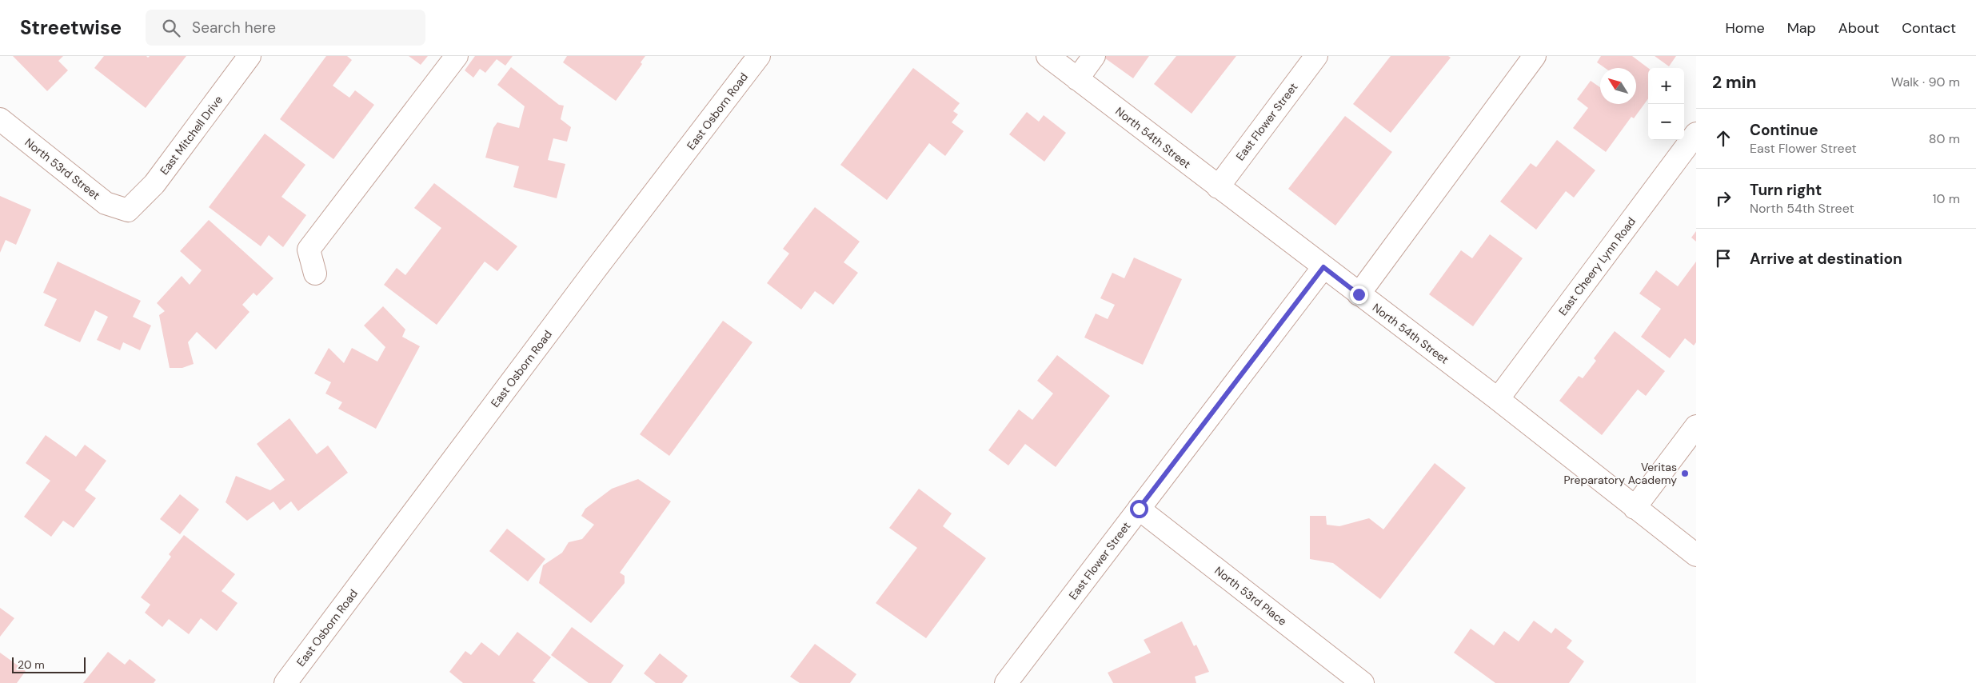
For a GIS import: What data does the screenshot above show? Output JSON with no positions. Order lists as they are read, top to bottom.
{
  "streets": {
    "street": [
      "East Osborn Road",
      "East Flower Street",
      "East Mitchell Drive",
      "North 54th Street",
      "North 53rd Street",
      "East Cheery Lynn Road",
      "North 53rd Place"
    ]
  },
  "crossings": [
    ["East Flower Street", "North 54th Street"],
    ["East Flower Street", "North 53rd Place"],
    ["East Mitchell Drive", "North 53rd Street"],
    ["North 54th Street", "East Cheery Lynn Road"]
  ],
  "places": ["Veritas Preparatory Academy"],
  "scale_bar": "20 m",
  "north": "top left",
  "page": {
    "header": "Streetwise",
    "search": "Search here",
    "nav": [
      "Home",
      "Map",
      "About",
      "Contact"
    ],
    "heading": ["2 min", "Walk · 90 m"],
    "map_buttons": ["+", "−"],
    "list": [
      ["Continue", "East Flower Street", "80 m"],
      ["Turn right", "North 54th Street", "10 m"],
      "Arrive at destination"
    ],
    "scale": "20 m"
  }
}
